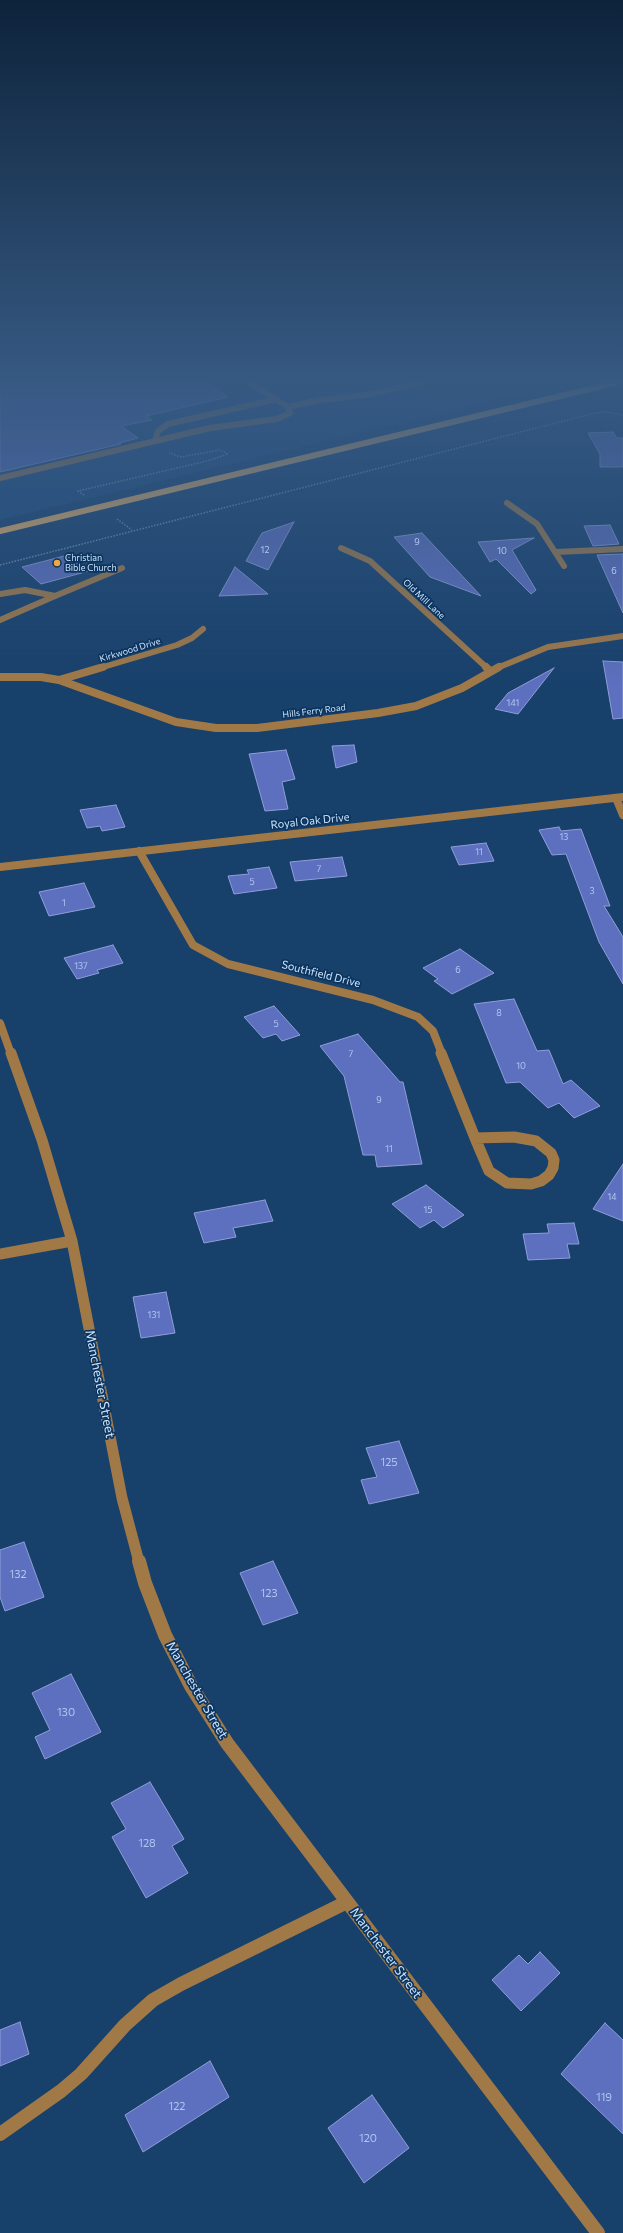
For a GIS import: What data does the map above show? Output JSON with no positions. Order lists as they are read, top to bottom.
{
  "streets": {
    "street": [
      "Old Mill Lane",
      "Kirkwood Drive",
      "Hills Ferry Road",
      "Royal Oak Drive",
      "Southfield Drive",
      "Manchester Street"
    ]
  },
  "crossings": [
    ["Old Mill Lane", "Hills Ferry Road"],
    ["Kirkwood Drive", "Hills Ferry Road"],
    ["Royal Oak Drive", "Southfield Drive"]
  ],
  "places": ["Christian Bible Church"],
  "house_numbers": [
    "9",
    "12",
    "10",
    "6",
    "141",
    "13",
    "11",
    "7",
    "5",
    "3",
    "1",
    "137",
    "6",
    "8",
    "5",
    "7",
    "10",
    "9",
    "11",
    "14",
    "15",
    "131",
    "125",
    "132",
    "123",
    "130",
    "128",
    "119",
    "122",
    "120"
  ]
}
